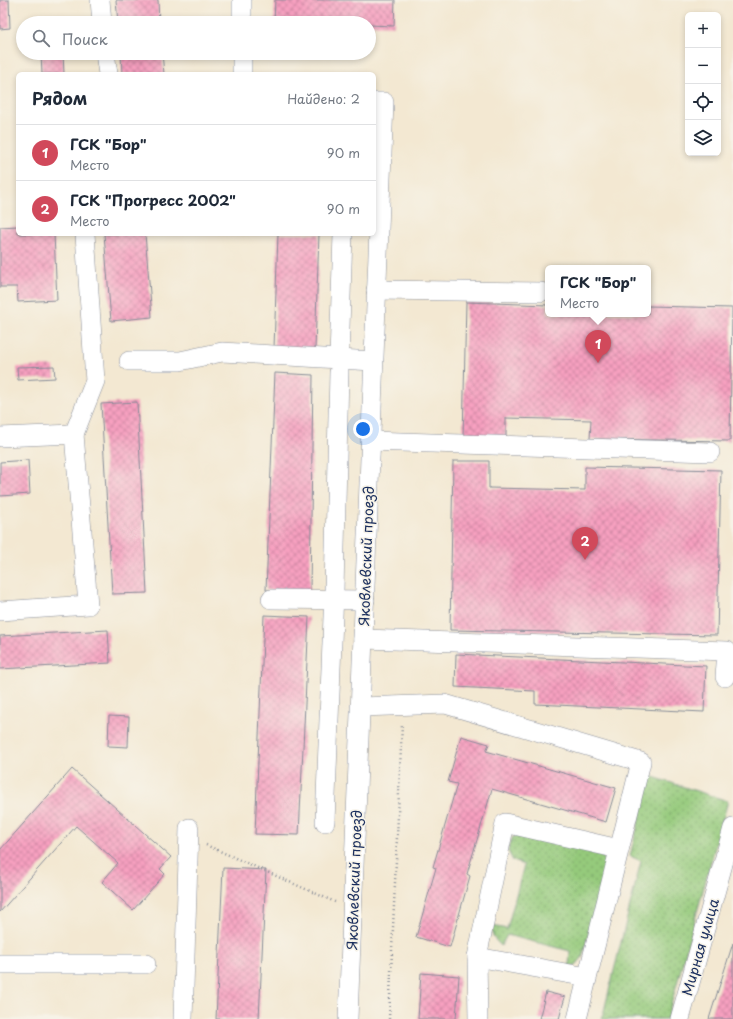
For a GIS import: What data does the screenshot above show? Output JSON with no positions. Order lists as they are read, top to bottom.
{
  "streets": {
    "street": ["Яковлевский проезд", "Мирная улица"]
  },
  "page": {
    "map_buttons": ["+", "−"],
    "search": "Поиск",
    "heading": ["Рядом", "Найдено: 2"],
    "list": [
      {
        "mark": "1",
        "name": "ГСК \"Бор\"",
        "note": "Место",
        "value": "90 m"
      },
      {
        "mark": "2",
        "name": "ГСК \"Прогресс 2002\"",
        "note": "Место",
        "value": "90 m"
      }
    ],
    "popup": ["ГСК \"Бор\"", "Место"],
    "pins": ["1", "2"]
  }
}
